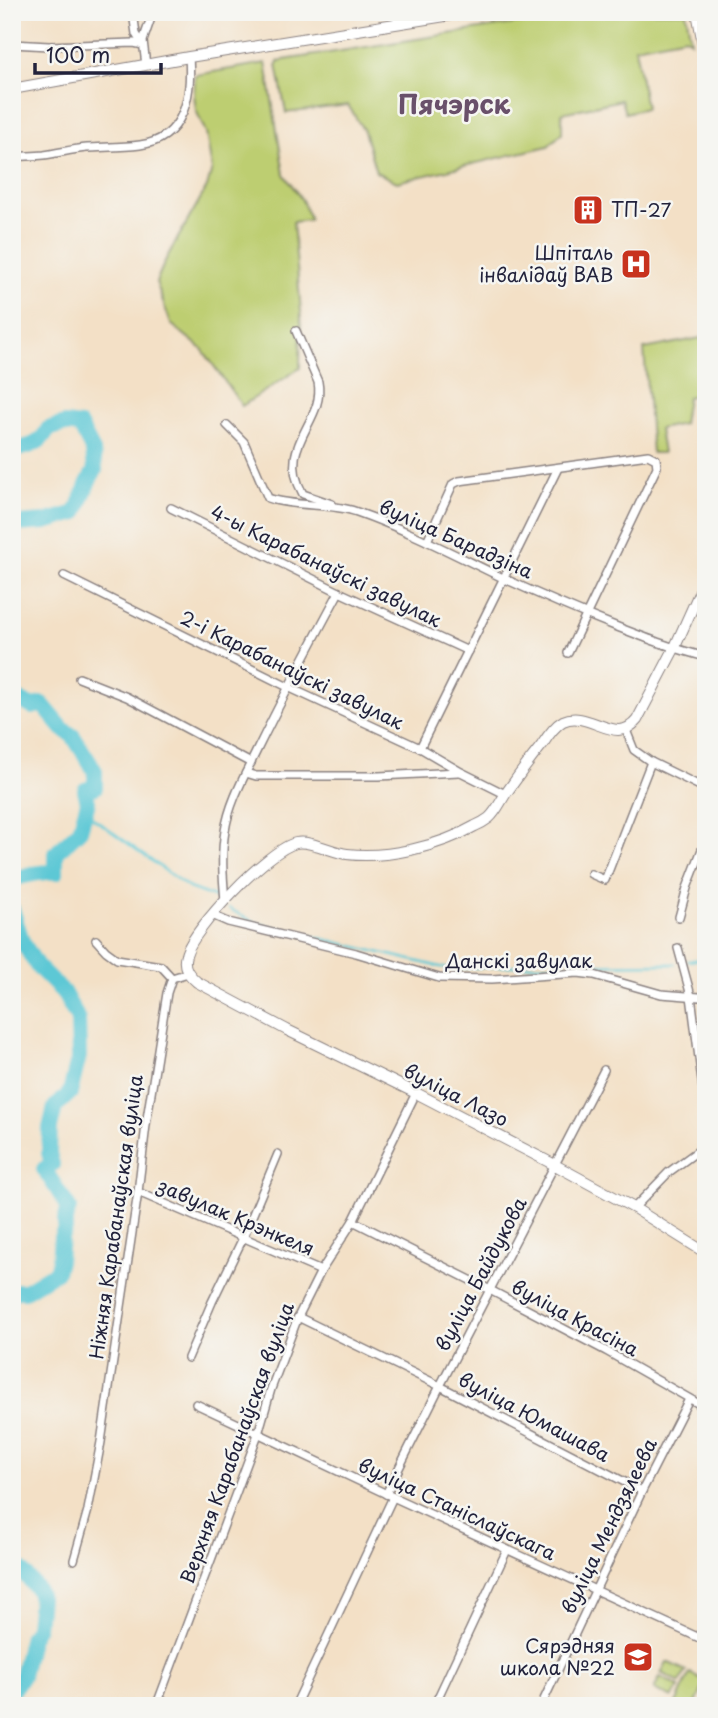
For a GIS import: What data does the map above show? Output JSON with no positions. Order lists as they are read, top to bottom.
{
  "streets": {
    "main road": ["вуліца Лазо"],
    "street": [
      "вуліца Барадзіна",
      "4-ы Карабанаўскі завулак",
      "2-і Карабанаўскі завулак",
      "Данскі завулак",
      "Ніжняя Карабанаўская вуліца",
      "завулак Крэнкеля",
      "вуліца Байдукова",
      "вуліца Красіна",
      "вуліца Юмашава",
      "Верхняя Карабанаўская вуліца",
      "вуліца Станіслаўскага",
      "вуліца Мендзялеева"
    ]
  },
  "crossings": [
    ["вуліца Лазо", "вуліца Байдукова"],
    ["вуліца Лазо", "Верхняя Карабанаўская вуліца"],
    ["Ніжняя Карабанаўская вуліца", "завулак Крэнкеля"],
    ["завулак Крэнкеля", "Верхняя Карабанаўская вуліца"],
    ["вуліца Байдукова", "вуліца Красіна"],
    ["вуліца Байдукова", "вуліца Юмашава"],
    ["вуліца Байдукова", "вуліца Станіслаўскага"],
    ["вуліца Красіна", "Верхняя Карабанаўская вуліца"],
    ["вуліца Красіна", "вуліца Мендзялеева"],
    ["вуліца Юмашава", "Верхняя Карабанаўская вуліца"],
    ["вуліца Юмашава", "вуліца Мендзялеева"],
    ["Верхняя Карабанаўская вуліца", "вуліца Станіслаўскага"],
    ["вуліца Станіслаўскага", "вуліца Мендзялеева"]
  ],
  "districts": ["Пячэрск"],
  "places": {
    "building": ["ТП-27"],
    "hospital": ["Шпіталь інвалідаў ВАВ"],
    "school or university": ["Сярэдняя школа №22"]
  },
  "scale_bar": "100 m"
}
